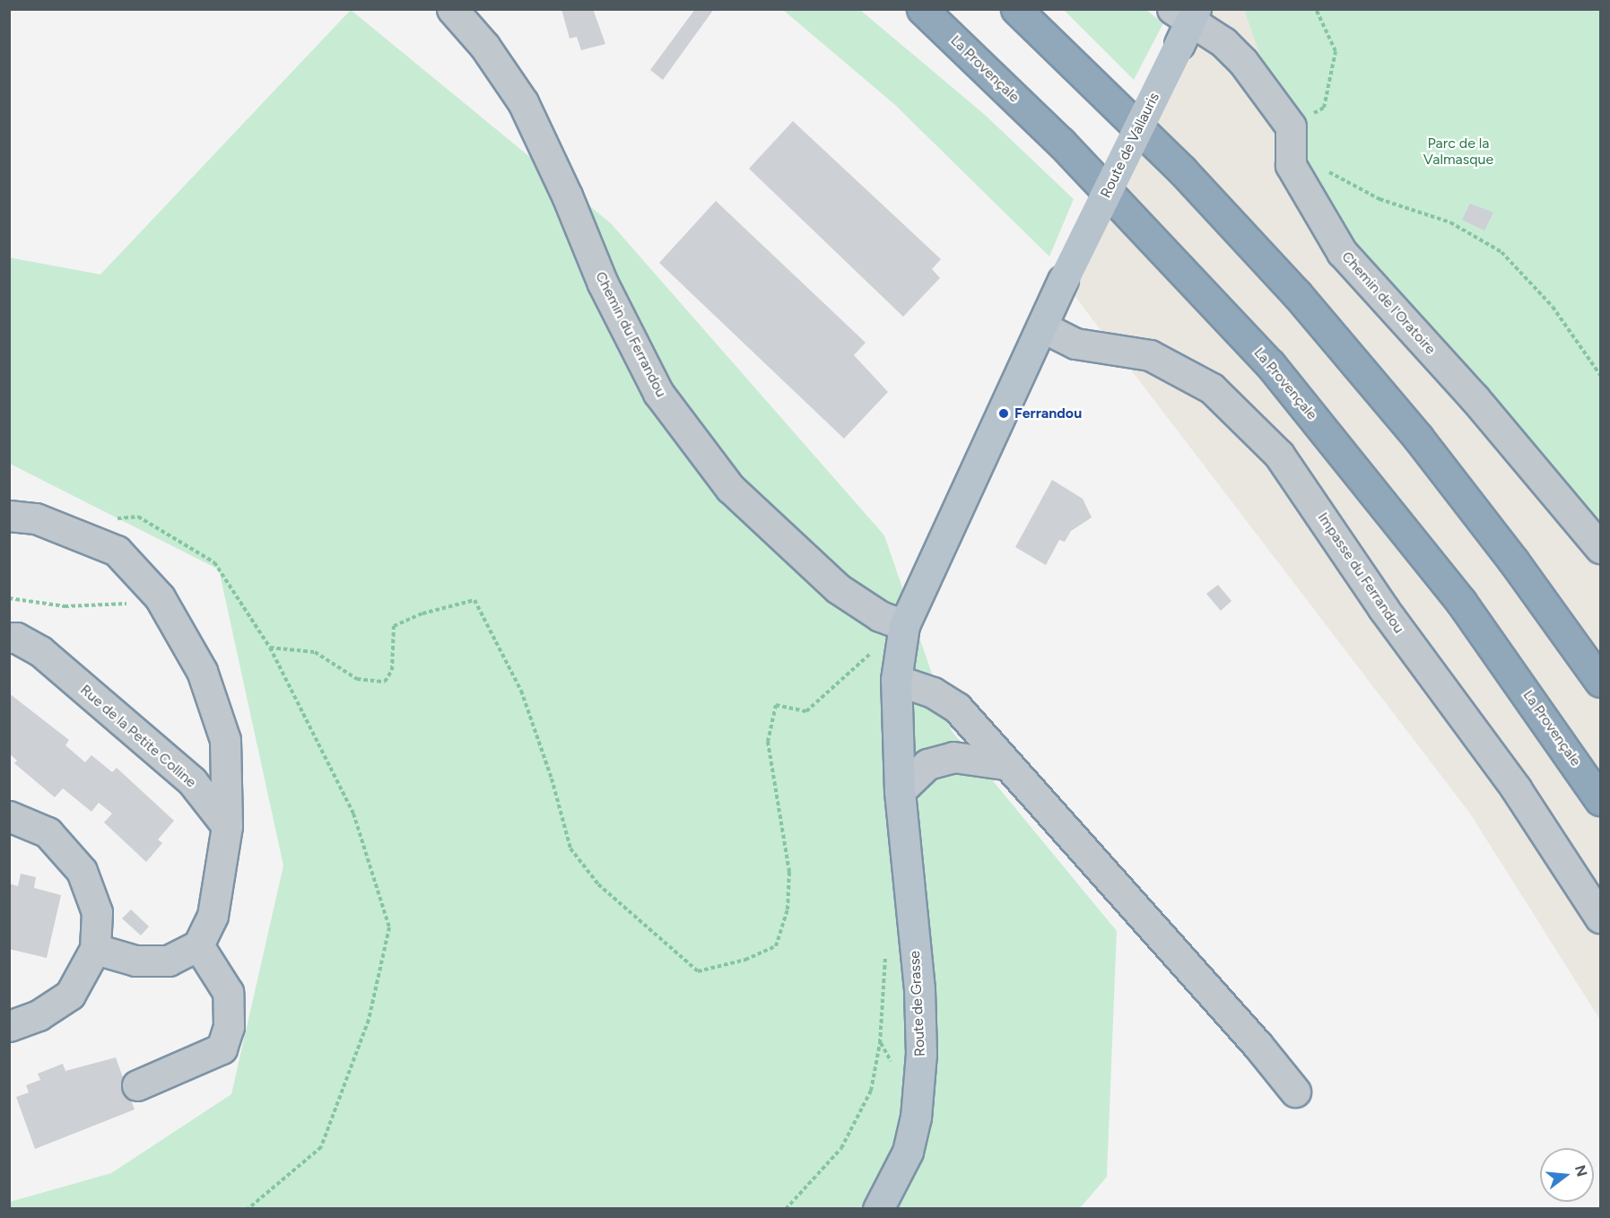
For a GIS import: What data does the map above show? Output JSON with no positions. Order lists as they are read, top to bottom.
{
  "streets": {
    "highway": ["La Provençale"],
    "main road": ["Route de Vallauris", "Route de Grasse"],
    "street": [
      "Chemin de l'Oratoire",
      "Chemin du Ferrandou",
      "Impasse du Ferrandou",
      "Rue de la Petite Colline"
    ]
  },
  "crossings": [
    ["Route de Vallauris", "Chemin du Ferrandou"],
    ["Route de Vallauris", "Impasse du Ferrandou"],
    ["Route de Vallauris", "Route de Grasse"],
    ["Chemin du Ferrandou", "Route de Grasse"]
  ],
  "parks": ["Parc de la Valmasque"],
  "places": ["Ferrandou"],
  "north": "right"
}
